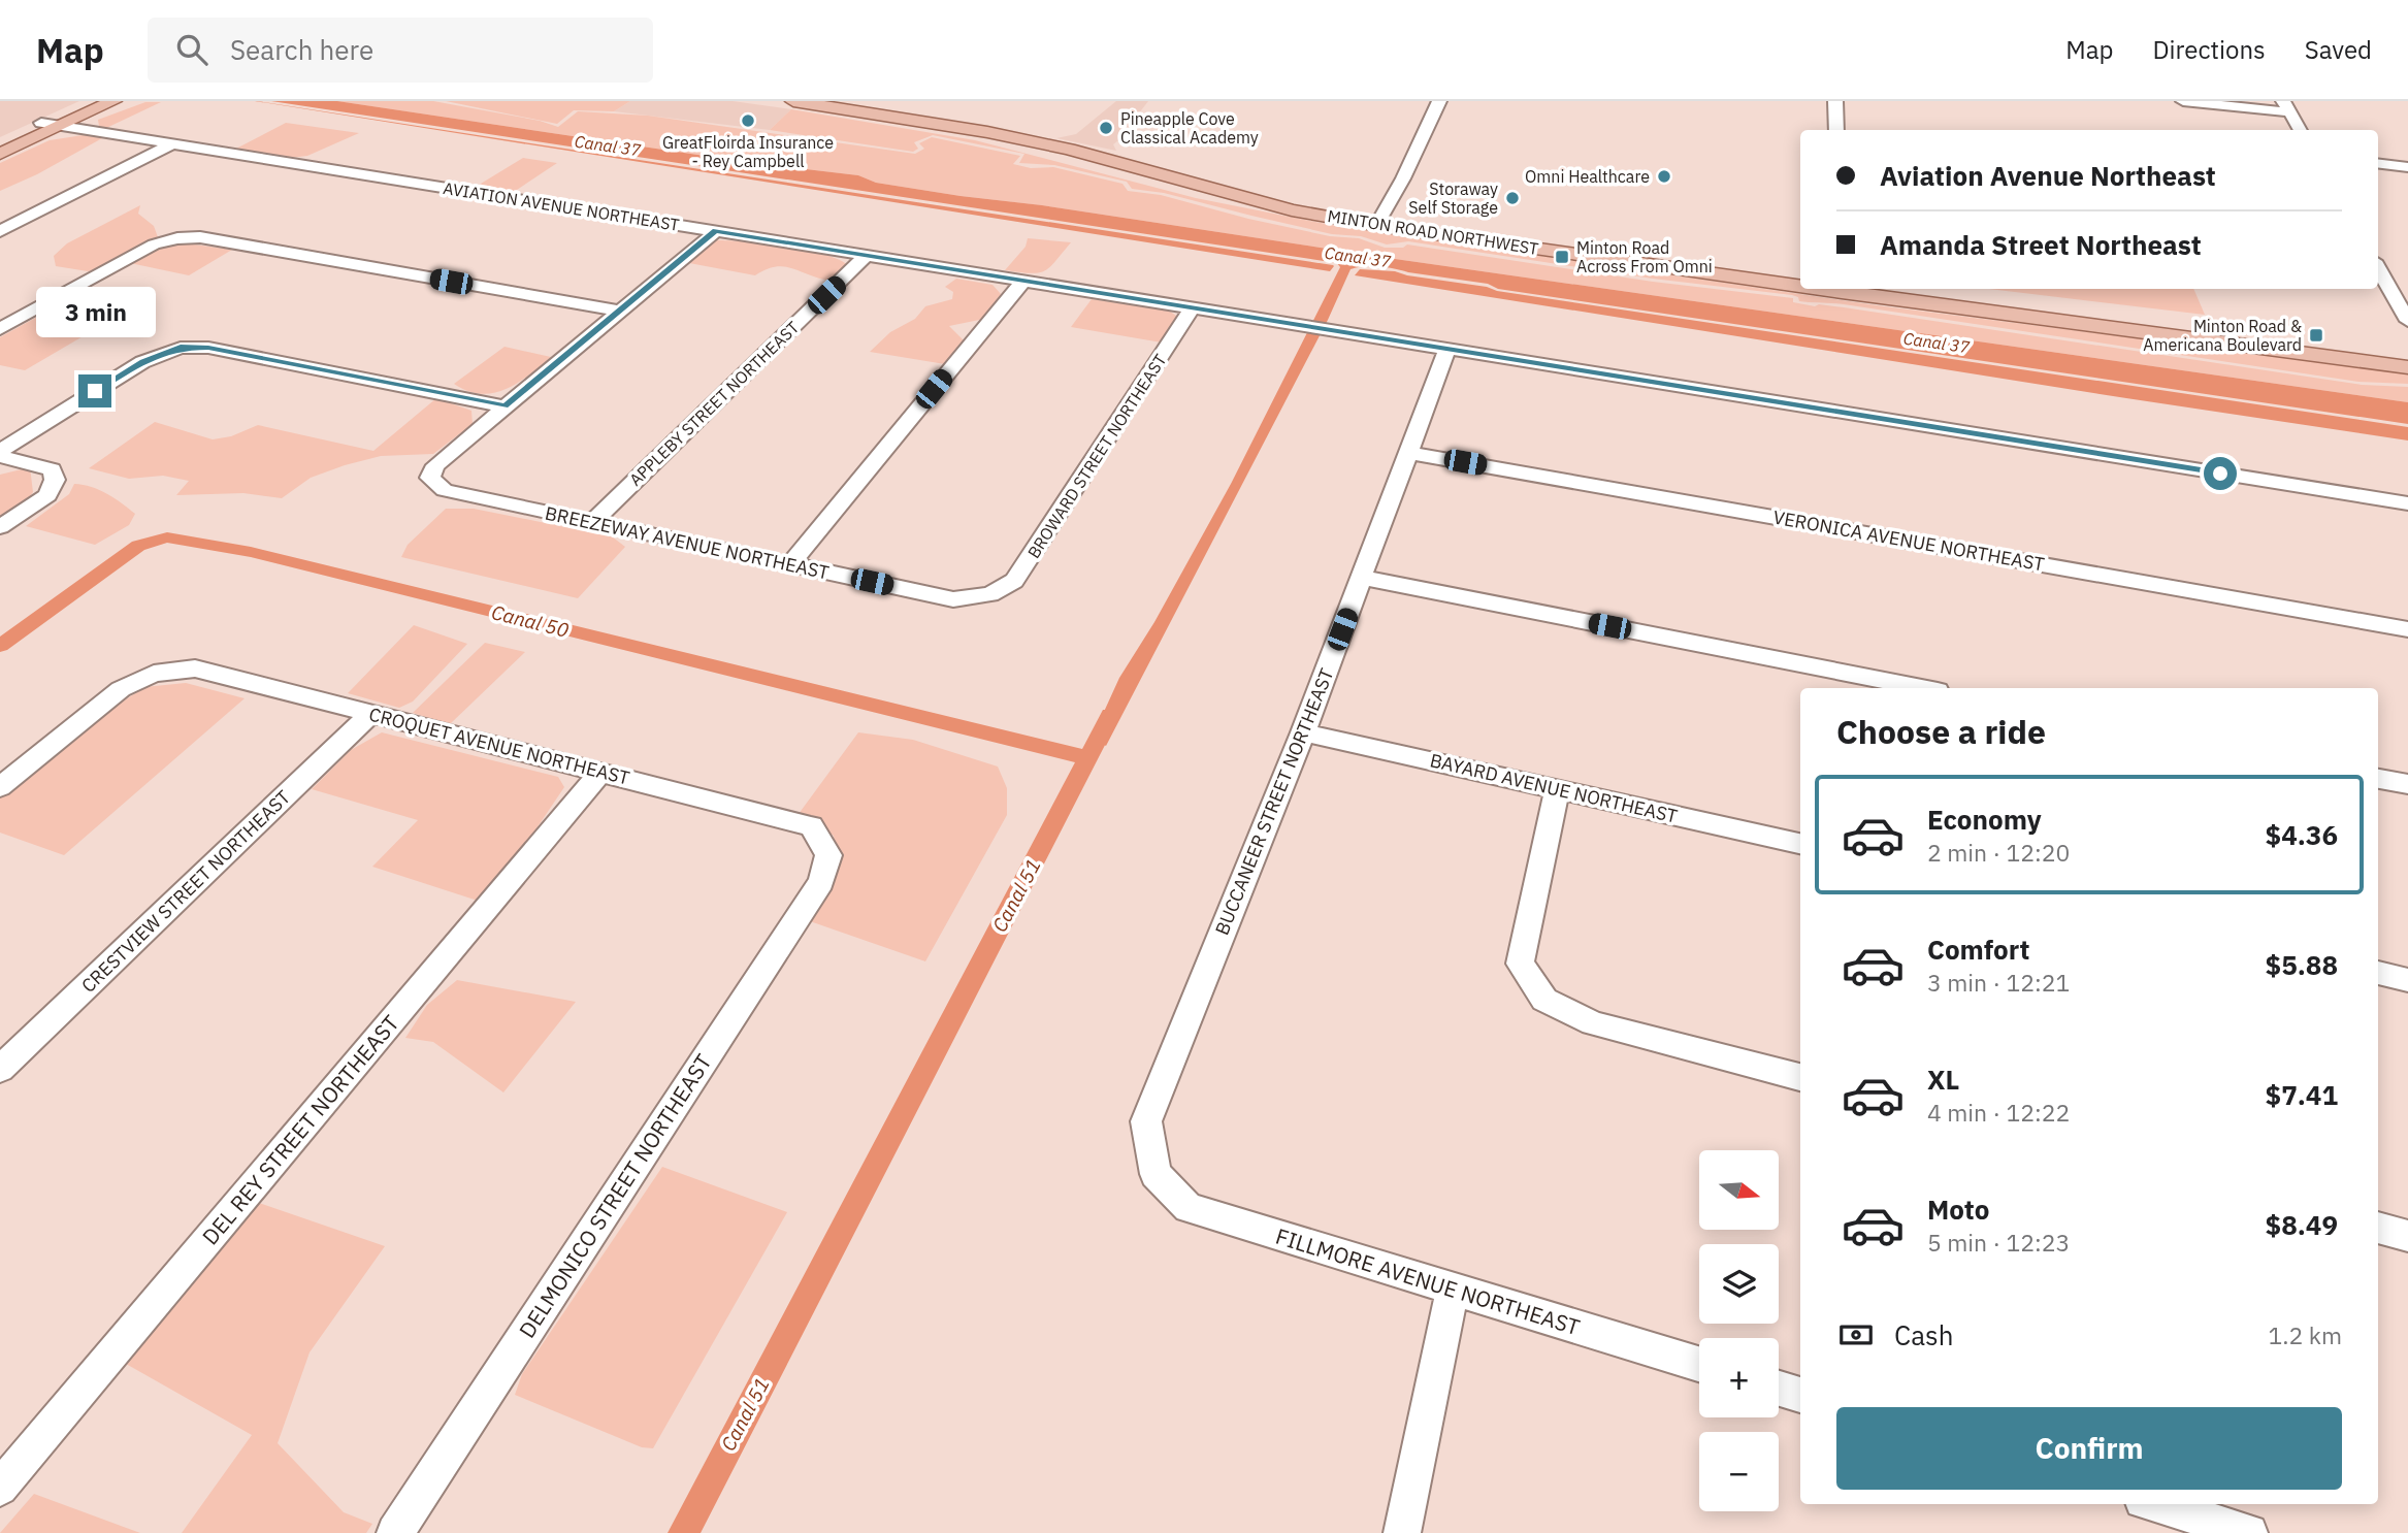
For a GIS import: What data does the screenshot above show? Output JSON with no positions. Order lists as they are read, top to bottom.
{
  "streets": {
    "main road": ["MINTON ROAD NORTHWEST"],
    "street": [
      "AVIATION AVENUE NORTHEAST",
      "APPLEBY STREET NORTHEAST",
      "BROWARD STREET NORTHEAST",
      "VERONICA AVENUE NORTHEAST",
      "BREEZEWAY AVENUE NORTHEAST",
      "CROQUET AVENUE NORTHEAST",
      "BAYARD AVENUE NORTHEAST",
      "BUCCANEER STREET NORTHEAST",
      "CRESTVIEW STREET NORTHEAST",
      "DEL REY STREET NORTHEAST",
      "DELMONICO STREET NORTHEAST",
      "FILLMORE AVENUE NORTHEAST"
    ]
  },
  "crossings": [
    ["AVIATION AVENUE NORTHEAST", "APPLEBY STREET NORTHEAST"],
    ["AVIATION AVENUE NORTHEAST", "BROWARD STREET NORTHEAST"],
    ["AVIATION AVENUE NORTHEAST", "BUCCANEER STREET NORTHEAST"],
    ["APPLEBY STREET NORTHEAST", "BREEZEWAY AVENUE NORTHEAST"],
    ["BROWARD STREET NORTHEAST", "BREEZEWAY AVENUE NORTHEAST"],
    ["VERONICA AVENUE NORTHEAST", "BUCCANEER STREET NORTHEAST"],
    ["CROQUET AVENUE NORTHEAST", "CRESTVIEW STREET NORTHEAST"],
    ["CROQUET AVENUE NORTHEAST", "DEL REY STREET NORTHEAST"],
    ["CROQUET AVENUE NORTHEAST", "DELMONICO STREET NORTHEAST"],
    ["BAYARD AVENUE NORTHEAST", "BUCCANEER STREET NORTHEAST"],
    ["BUCCANEER STREET NORTHEAST", "FILLMORE AVENUE NORTHEAST"]
  ],
  "water": ["Canal 37", "Canal 50", "Canal 51"],
  "places": {
    "other": [
      "GreatFloirda Insurance - Rey Campbell",
      "Pineapple Cove Classical Academy",
      "Omni Healthcare",
      "Storaway Self Storage"
    ],
    "transit": ["Minton Road Across From Omni", "Minton Road & Americana Boulevard"]
  },
  "north": "right",
  "page": {
    "header": "Map",
    "search": "Search here",
    "nav": ["Map", "Directions", "Saved"],
    "banner": ["Aviation Avenue Northeast", "Amanda Street Northeast"],
    "bubble": "3 min",
    "heading": "Choose a ride",
    "list": [
      {
        "name": "Economy",
        "note": "2 min · 12:20",
        "value": "$4.36"
      },
      {
        "name": "Comfort",
        "note": "3 min · 12:21",
        "value": "$5.88"
      },
      {
        "name": "XL",
        "note": "4 min · 12:22",
        "value": "$7.41"
      },
      {
        "name": "Moto",
        "note": "5 min · 12:23",
        "value": "$8.49"
      }
    ],
    "map_buttons": ["+", "−"],
    "pay": ["Cash", "1.2 km"],
    "buttons": "Confirm"
  }
}
